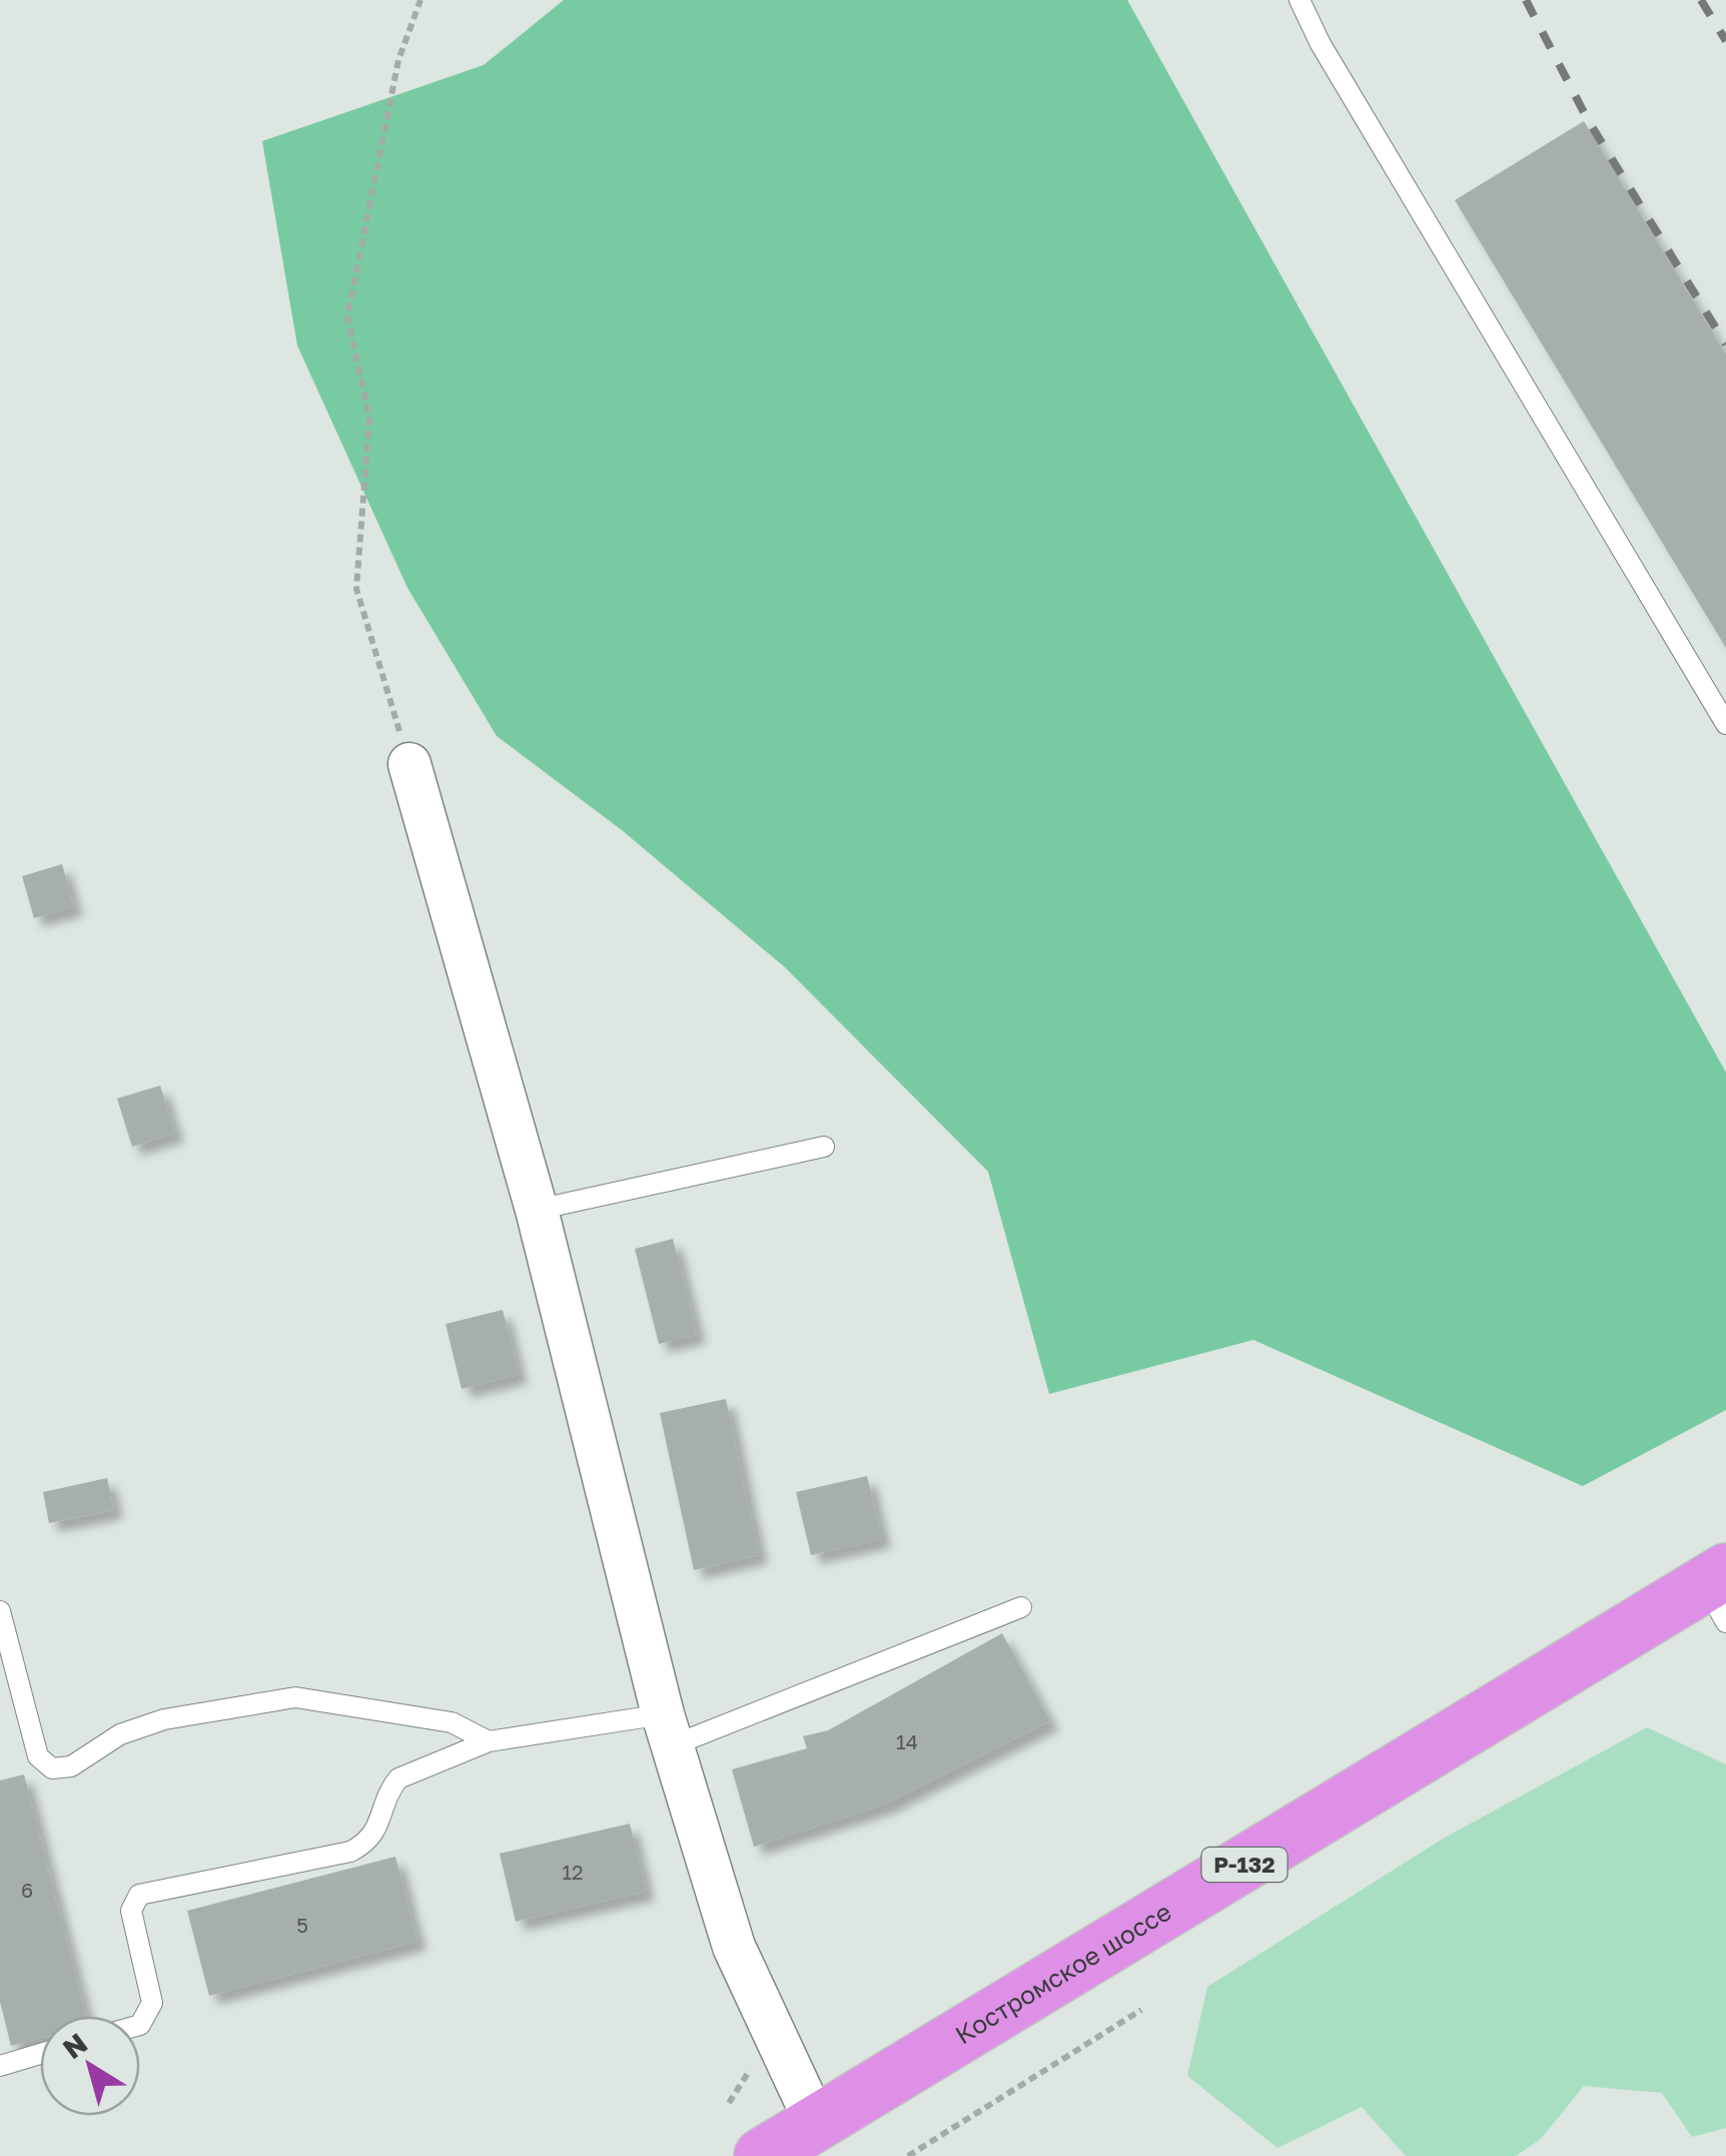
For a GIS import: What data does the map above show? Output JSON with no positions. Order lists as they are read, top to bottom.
{
  "streets": {
    "highway": ["Р-132", "Костромское шоссе"]
  },
  "house_numbers": [
    "14",
    "12",
    "6",
    "5"
  ],
  "north": "top left"
}
